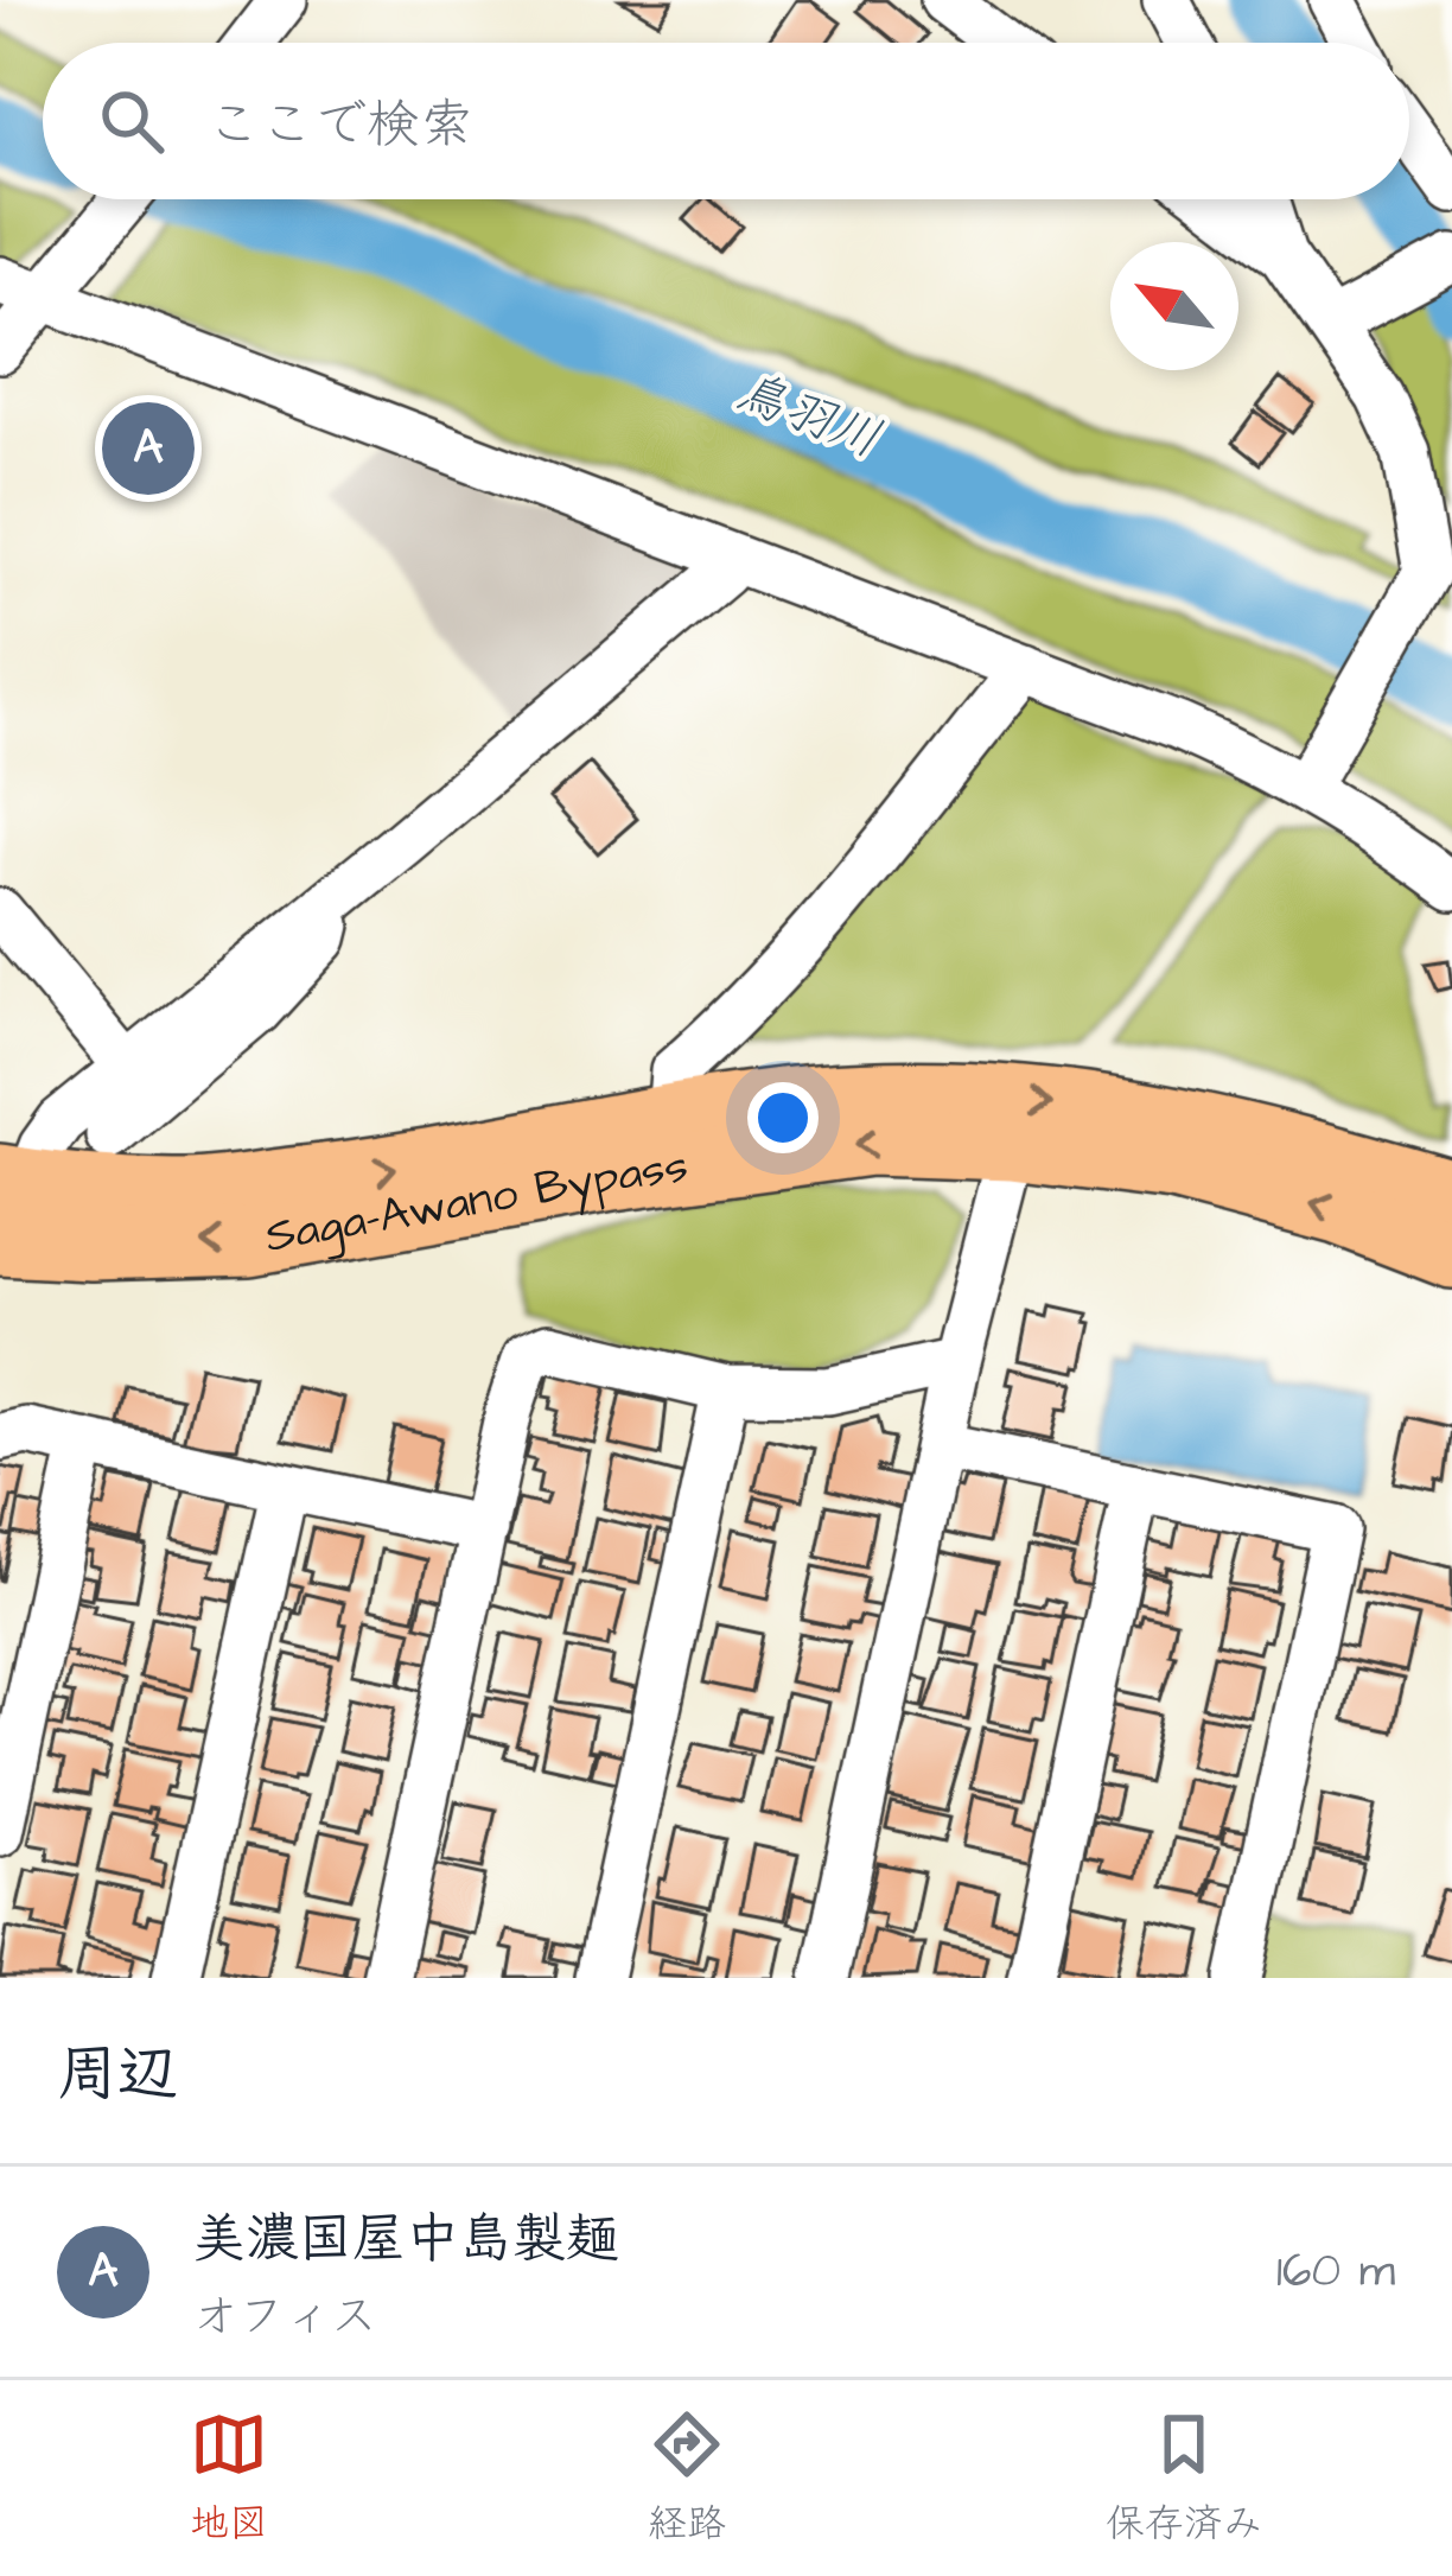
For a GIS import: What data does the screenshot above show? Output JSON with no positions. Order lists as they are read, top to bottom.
{
  "streets": {
    "highway": ["Saga-Awano Bypass"]
  },
  "water": ["鳥羽川"],
  "north": "top left",
  "page": {
    "search": "ここで検索",
    "pins": "A",
    "heading": "周辺",
    "list": [
      {
        "mark": "A",
        "name": "美濃国屋中島製麺",
        "note": "オフィス",
        "value": "160 m"
      }
    ],
    "nav": ["地図", "経路", "保存済み"]
  }
}
